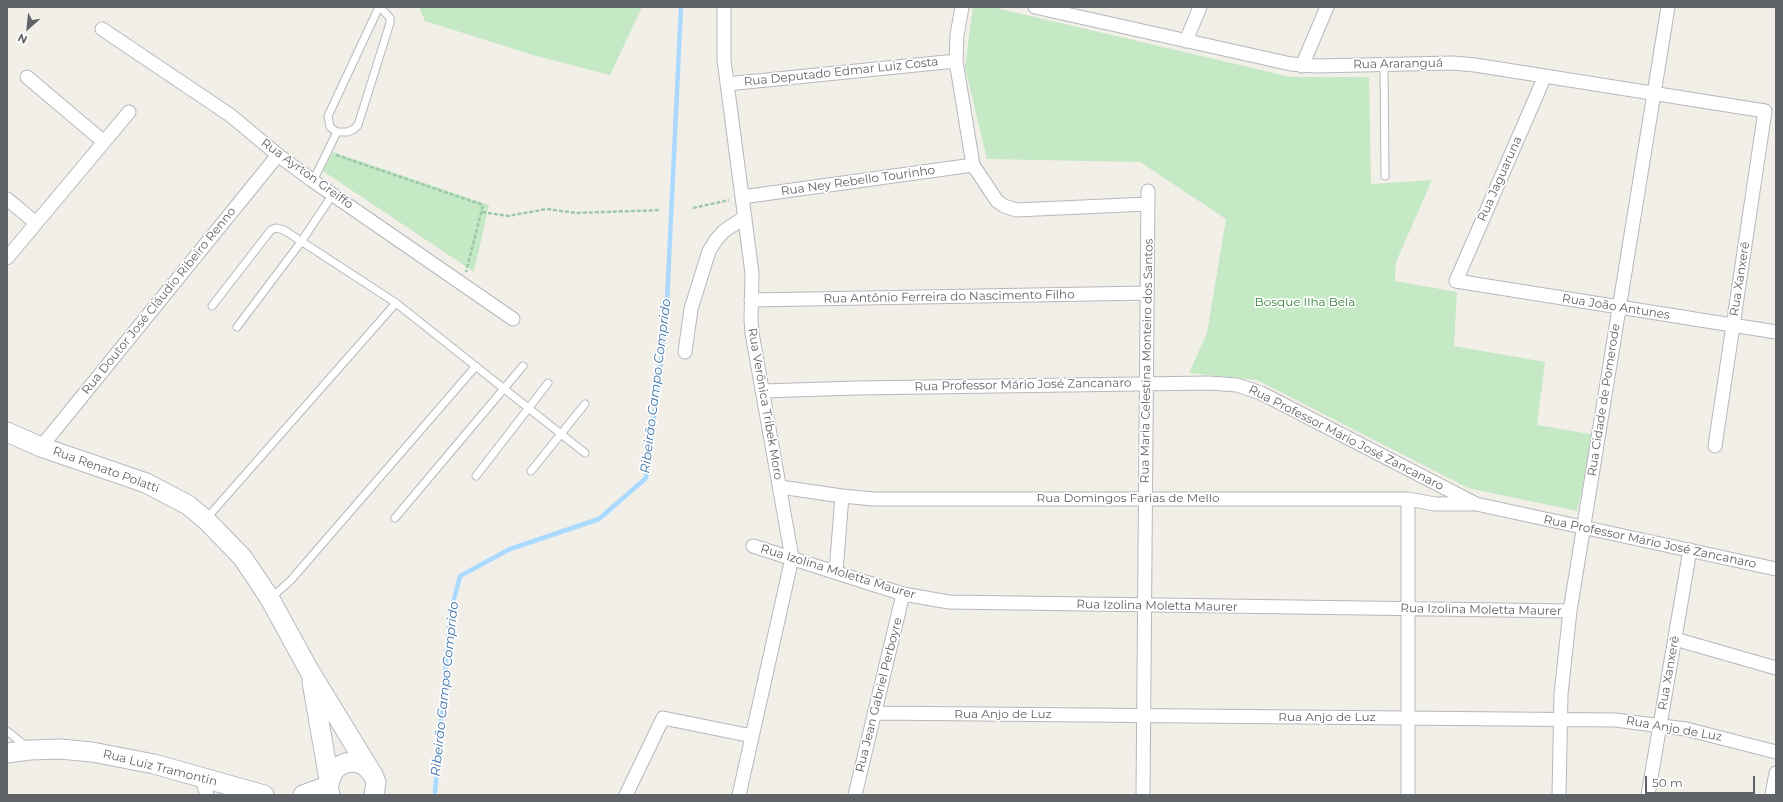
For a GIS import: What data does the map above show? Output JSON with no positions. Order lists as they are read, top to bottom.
{
  "streets": {
    "main road": ["Rua Renato Polatti", "Rua Luiz Tramontin"],
    "street": [
      "Rua Araranguá",
      "Rua Deputado Edmar Luiz Costa",
      "Rua Ayrton Greiffo",
      "Rua Jaguaruna",
      "Rua Ney Rebello Tourinho",
      "Rua Xanxerê",
      "Rua Antônio Ferreira do Nascimento Filho",
      "Rua Doutor José Cláudio Ribeiro Renno",
      "Rua João Antunes",
      "Rua Maria Celestina Monteiro dos Santos",
      "Rua Professor Mário José Zancanaro",
      "Rua Cidade de Pomerode",
      "Rua Verônica Tribek Moro",
      "Rua Domingos Farias de Mello",
      "Rua Izolina Moletta Maurer",
      "Rua Jean Gabriel Perboyre",
      "Rua Anjo de Luz"
    ]
  },
  "crossings": [
    ["Rua Araranguá", "Rua Jaguaruna"],
    ["Rua Araranguá", "Rua Xanxerê"],
    ["Rua Araranguá", "Rua Cidade de Pomerode"],
    ["Rua Deputado Edmar Luiz Costa", "Rua Verônica Tribek Moro"],
    ["Rua Ayrton Greiffo", "Rua Doutor José Cláudio Ribeiro Renno"],
    ["Rua Jaguaruna", "Rua João Antunes"],
    ["Rua Ney Rebello Tourinho", "Rua Maria Celestina Monteiro dos Santos"],
    ["Rua Ney Rebello Tourinho", "Rua Verônica Tribek Moro"],
    ["Rua Xanxerê", "Rua João Antunes"],
    ["Rua Xanxerê", "Rua Professor Mário José Zancanaro"],
    ["Rua Xanxerê", "Rua Anjo de Luz"],
    ["Rua Antônio Ferreira do Nascimento Filho", "Rua Maria Celestina Monteiro dos Santos"],
    ["Rua Antônio Ferreira do Nascimento Filho", "Rua Verônica Tribek Moro"],
    ["Rua Doutor José Cláudio Ribeiro Renno", "Rua Renato Polatti"],
    ["Rua João Antunes", "Rua Cidade de Pomerode"],
    ["Rua Maria Celestina Monteiro dos Santos", "Rua Professor Mário José Zancanaro"],
    ["Rua Maria Celestina Monteiro dos Santos", "Rua Domingos Farias de Mello"],
    ["Rua Maria Celestina Monteiro dos Santos", "Rua Izolina Moletta Maurer"],
    ["Rua Maria Celestina Monteiro dos Santos", "Rua Anjo de Luz"],
    ["Rua Professor Mário José Zancanaro", "Rua Cidade de Pomerode"],
    ["Rua Professor Mário José Zancanaro", "Rua Verônica Tribek Moro"],
    ["Rua Professor Mário José Zancanaro", "Rua Domingos Farias de Mello"],
    ["Rua Cidade de Pomerode", "Rua Izolina Moletta Maurer"],
    ["Rua Cidade de Pomerode", "Rua Anjo de Luz"],
    ["Rua Verônica Tribek Moro", "Rua Domingos Farias de Mello"],
    ["Rua Verônica Tribek Moro", "Rua Izolina Moletta Maurer"],
    ["Rua Izolina Moletta Maurer", "Rua Jean Gabriel Perboyre"],
    ["Rua Jean Gabriel Perboyre", "Rua Anjo de Luz"]
  ],
  "water": ["Ribeirão Campo Comprido"],
  "parks": ["Bosque Ilha Bela"],
  "scale_bar": "50 m",
  "north": "bottom left"
}
